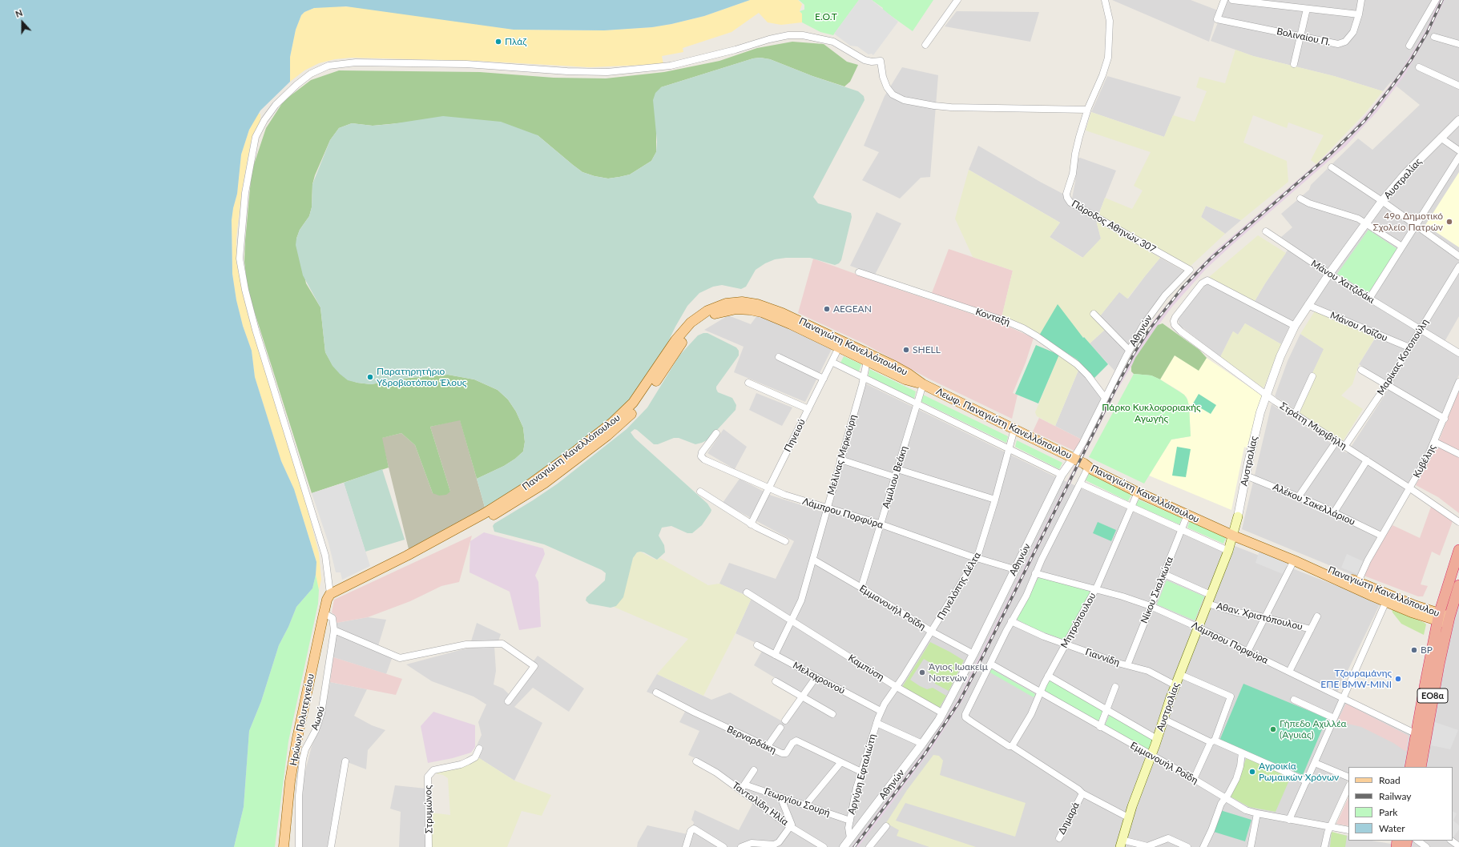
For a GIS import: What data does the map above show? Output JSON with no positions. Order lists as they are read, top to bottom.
{
  "streets": {
    "highway": ["ΕΟ8α"],
    "main road": [
      "Αυστραλίας",
      "Παναγιώτη Κανελλόπουλου",
      "Λεωφ. Παναγιώτη Κανελλόπουλου",
      "Ηρώων Πολυτεχνείου"
    ],
    "street": [
      "Βολιναίου Π.",
      "Πάροδος Αθηνών 307",
      "Μάνου Χατζιδάκι",
      "Κονταξή",
      "Μάνου Λοΐζου",
      "Αθηνών",
      "Μαρίκας Κοτοπούλη",
      "Στράτη Μυριβήλη",
      "Πηνειού",
      "Μελίνας Μερκούρη",
      "Κυβέλης",
      "Αιμίλιου Βεάκη",
      "Αλέκου Σακελλάριου",
      "Λάμπρου Πορφύρα",
      "Πηνελόπης Δέλτα",
      "Νίκου Σκαλκώτα",
      "Εμμανουήλ Ροΐδη",
      "Αθαν. Χριστόπουλου",
      "Μητρόπουλου",
      "Γιαννίδη",
      "Καμπύση",
      "Μελαχροινού",
      "Αωού",
      "Βερναρδάκη",
      "Αργύρη Εφταλιώτη",
      "Γεωργίου Σουρή",
      "Τανταλίδη Ηλία",
      "Στρυμώνος",
      "Δημαρά"
    ]
  },
  "crossings": [
    ["Αυστραλίας", "Μάνου Χατζιδάκι"],
    ["Αυστραλίας", "Μάνου Λοΐζου"],
    ["Αυστραλίας", "Παναγιώτη Κανελλόπουλου"],
    ["Αυστραλίας", "Στράτη Μυριβήλη"],
    ["Αυστραλίας", "Αλέκου Σακελλάριου"],
    ["Αυστραλίας", "Λάμπρου Πορφύρα"],
    ["Αυστραλίας", "Εμμανουήλ Ροΐδη"],
    ["Αυστραλίας", "Αθαν. Χριστόπουλου"],
    ["Αυστραλίας", "Γιαννίδη"],
    ["Αυστραλίας", "Δημαρά"],
    ["Πάροδος Αθηνών 307", "Αθηνών"],
    ["Μάνου Χατζιδάκι", "Μαρίκας Κοτοπούλη"],
    ["Κονταξή", "Αθηνών"],
    ["Μάνου Λοΐζου", "Μαρίκας Κοτοπούλη"],
    ["Αθηνών", "Λεωφ. Παναγιώτη Κανελλόπουλου"],
    ["Αθηνών", "Λάμπρου Πορφύρα"],
    ["Αθηνών", "Εμμανουήλ Ροΐδη"],
    ["Αθηνών", "Καμπύση"],
    ["Αθηνών", "Αργύρη Εφταλιώτη"],
    ["Παναγιώτη Κανελλόπουλου", "Λεωφ. Παναγιώτη Κανελλόπουλου"],
    ["Παναγιώτη Κανελλόπουλου", "Πηνειού"],
    ["Παναγιώτη Κανελλόπουλου", "Μελίνας Μερκούρη"],
    ["Παναγιώτη Κανελλόπουλου", "Κυβέλης"],
    ["Παναγιώτη Κανελλόπουλου", "Αιμίλιου Βεάκη"],
    ["Παναγιώτη Κανελλόπουλου", "Νίκου Σκαλκώτα"],
    ["Παναγιώτη Κανελλόπουλου", "Μητρόπουλου"],
    ["Παναγιώτη Κανελλόπουλου", "ΕΟ8α"],
    ["Παναγιώτη Κανελλόπουλου", "Ηρώων Πολυτεχνείου"],
    ["Μαρίκας Κοτοπούλη", "Στράτη Μυριβήλη"],
    ["Λεωφ. Παναγιώτη Κανελλόπουλου", "Αιμίλιου Βεάκη"],
    ["Λεωφ. Παναγιώτη Κανελλόπουλου", "Πηνελόπης Δέλτα"],
    ["Στράτη Μυριβήλη", "Κυβέλης"],
    ["Πηνειού", "Λάμπρου Πορφύρα"],
    ["Μελίνας Μερκούρη", "Λάμπρου Πορφύρα"],
    ["Μελίνας Μερκούρη", "Εμμανουήλ Ροΐδη"],
    ["Μελίνας Μερκούρη", "Καμπύση"],
    ["Μελίνας Μερκούρη", "Μελαχροινού"],
    ["Κυβέλης", "Αλέκου Σακελλάριου"],
    ["Αιμίλιου Βεάκη", "Λάμπρου Πορφύρα"],
    ["Αιμίλιου Βεάκη", "Εμμανουήλ Ροΐδη"],
    ["Λάμπρου Πορφύρα", "Πηνελόπης Δέλτα"],
    ["Λάμπρου Πορφύρα", "Νίκου Σκαλκώτα"],
    ["Λάμπρου Πορφύρα", "Μητρόπουλου"],
    ["Λάμπρου Πορφύρα", "ΕΟ8α"],
    ["Πηνελόπης Δέλτα", "Εμμανουήλ Ροΐδη"],
    ["Πηνελόπης Δέλτα", "Καμπύση"],
    ["Πηνελόπης Δέλτα", "Μελαχροινού"],
    ["Πηνελόπης Δέλτα", "Αργύρη Εφταλιώτη"],
    ["Νίκου Σκαλκώτα", "Γιαννίδη"],
    ["Εμμανουήλ Ροΐδη", "Μητρόπουλου"],
    ["Μητρόπουλου", "Γιαννίδη"],
    ["Μελαχροινού", "Αργύρη Εφταλιώτη"],
    ["Αωού", "Ηρώων Πολυτεχνείου"],
    ["Βερναρδάκη", "Αργύρη Εφταλιώτη"],
    ["Αργύρη Εφταλιώτη", "Γεωργίου Σουρή"],
    ["Γεωργίου Σουρή", "Τανταλίδη Ηλία"]
  ],
  "parks": ["E.O.T", "Πάρκο Κυκλοφοριακής Αγωγής"],
  "places": [
    "Πλάζ",
    "49ο Δημοτικό Σχολείο Πατρών",
    "AEGEAN",
    "SHELL",
    "Παρατηρητήριο Υδροβιοτόπου Έλους",
    "BP",
    "Άγιος Ιωακείμ Νοτενών",
    "Τζουραμάνης ΕΠΕ BMW-MINI",
    "Γήπεδο Αχιλλέα (Αγυιάς)",
    "Αγροικία Ρωμαικών Χρόνων"
  ],
  "legend": [
    "Road",
    "Railway",
    "Park",
    "Water"
  ],
  "north": "top"
}
